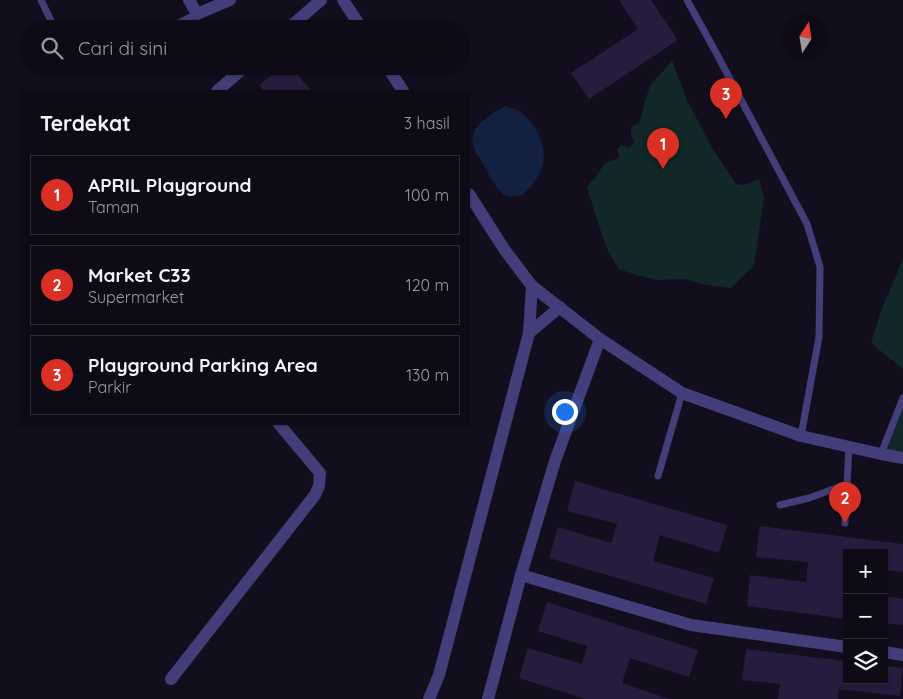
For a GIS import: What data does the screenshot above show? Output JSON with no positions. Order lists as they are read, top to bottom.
{
  "north": "top",
  "page": {
    "search": "Cari di sini",
    "pins": ["3", "1", "2"],
    "heading": ["Terdekat", "3 hasil"],
    "list": [
      {
        "mark": "1",
        "name": "APRIL Playground",
        "note": "Taman",
        "value": "100 m"
      },
      {
        "mark": "2",
        "name": "Market C33",
        "note": "Supermarket",
        "value": "120 m"
      },
      {
        "mark": "3",
        "name": "Playground Parking Area",
        "note": "Parkir",
        "value": "130 m"
      }
    ],
    "map_buttons": ["+", "−"]
  }
}
